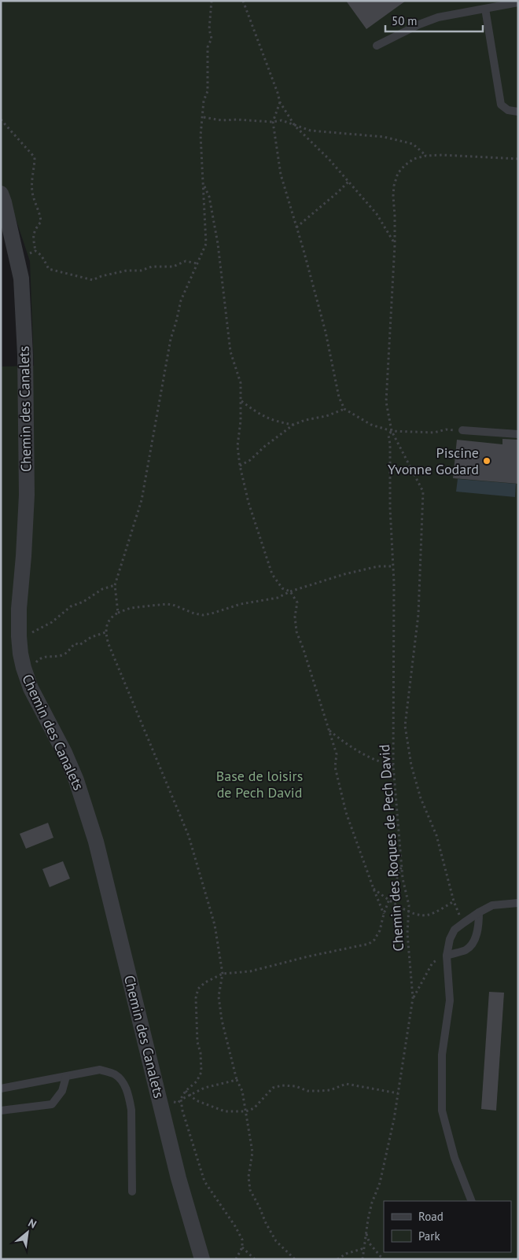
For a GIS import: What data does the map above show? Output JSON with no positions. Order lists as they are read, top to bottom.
{
  "streets": {
    "street": ["Chemin des Canalets"],
    "path": ["Chemin des Roques de Pech David"]
  },
  "parks": ["Base de loisirs de Pech David"],
  "places": ["Piscine Yvonne Godard"],
  "legend": ["Road", "Park"],
  "scale_bar": "50 m",
  "north": "top right"
}
